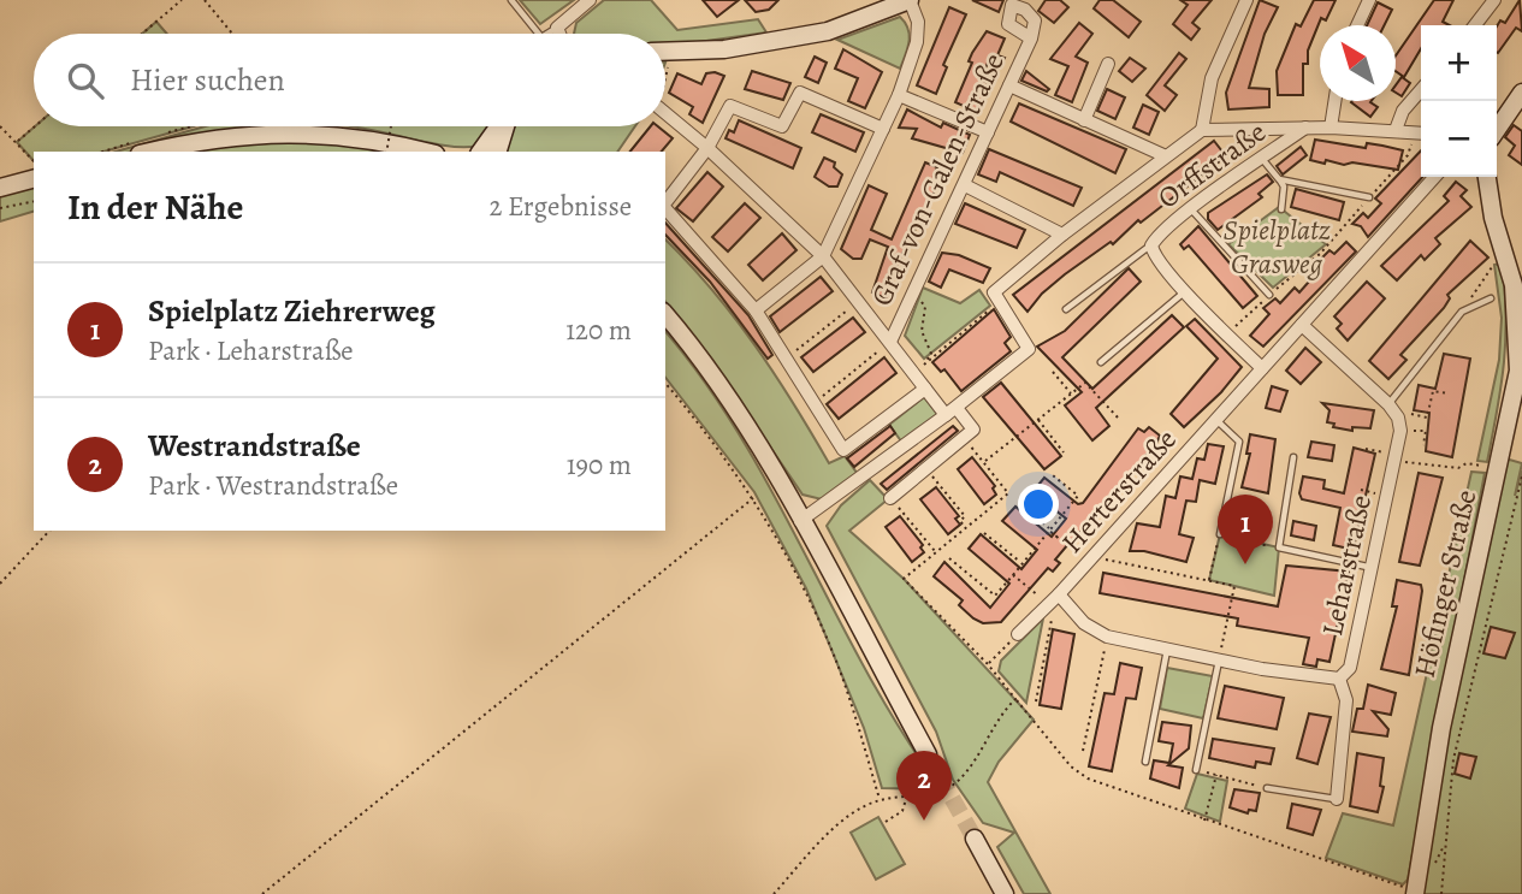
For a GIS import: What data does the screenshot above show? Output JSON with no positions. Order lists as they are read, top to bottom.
{
  "streets": {
    "street": [
      "Orffstraße",
      "Graf-von-Galen-Straße",
      "Herterstraße",
      "Leharstraße",
      "Höfinger Straße"
    ]
  },
  "crossings": [
    ["Herterstraße", "Leharstraße"]
  ],
  "parks": ["Spielplatz Grasweg"],
  "north": "top left",
  "page": {
    "map_buttons": ["+", "−"],
    "search": "Hier suchen",
    "heading": ["In der Nähe", "2 Ergebnisse"],
    "list": [
      {
        "mark": "1",
        "name": "Spielplatz Ziehrerweg",
        "note": "Park · Leharstraße",
        "value": "120 m"
      },
      {
        "mark": "2",
        "name": "Westrandstraße",
        "note": "Park · Westrandstraße",
        "value": "190 m"
      }
    ],
    "pins": ["1", "2"]
  }
}
